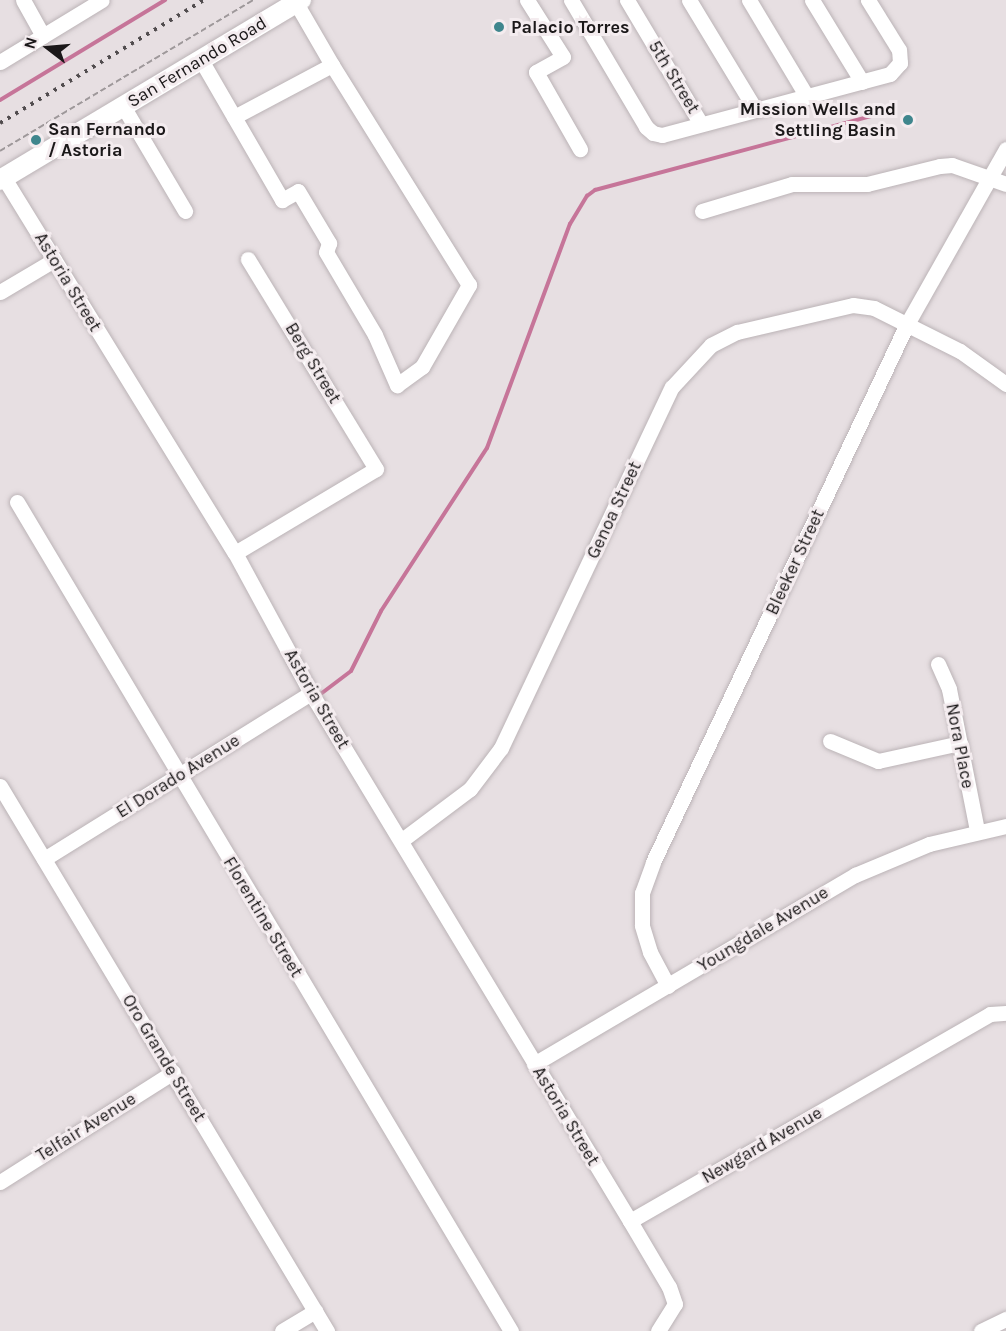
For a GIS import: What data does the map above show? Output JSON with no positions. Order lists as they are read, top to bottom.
{
  "streets": {
    "main road": ["San Fernando Road"],
    "street": [
      "5th Street",
      "Astoria Street",
      "Berg Street",
      "Genoa Street",
      "Bleeker Street",
      "Nora Place",
      "El Dorado Avenue",
      "Florentine Street",
      "Youngdale Avenue",
      "Oro Grande Street",
      "Telfair Avenue",
      "Newgard Avenue"
    ]
  },
  "crossings": [
    ["San Fernando Road", "Astoria Street"],
    ["Astoria Street", "Berg Street"],
    ["Astoria Street", "Genoa Street"],
    ["Astoria Street", "El Dorado Avenue"],
    ["Astoria Street", "Youngdale Avenue"],
    ["Astoria Street", "Newgard Avenue"],
    ["Genoa Street", "Bleeker Street"],
    ["Bleeker Street", "Youngdale Avenue"],
    ["Nora Place", "Youngdale Avenue"],
    ["El Dorado Avenue", "Florentine Street"],
    ["El Dorado Avenue", "Oro Grande Street"],
    ["Oro Grande Street", "Telfair Avenue"]
  ],
  "places": ["Palacio Torres", "Mission Wells and Settling Basin", "San Fernando / Astoria"],
  "north": "left"
}
